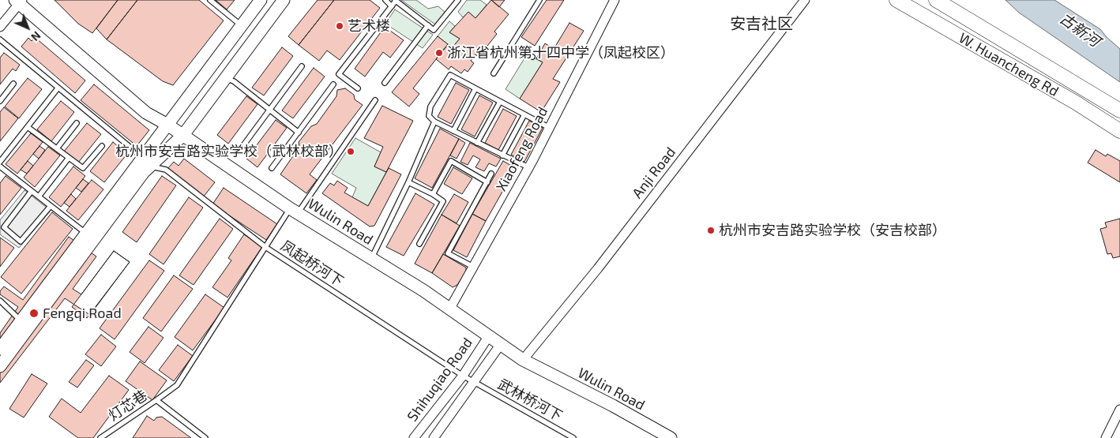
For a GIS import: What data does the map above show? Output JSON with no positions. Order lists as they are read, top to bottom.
{
  "streets": {
    "main road": ["W. Huancheng Rd", "Wulin Road"],
    "street": ["Xiaofeng Road", "Anji Road", "Shihuqiao Road"],
    "lane": ["凤起桥河下", "武林桥河下", "灯芯巷"]
  },
  "crossings": [
    ["Xiaofeng Road", "Wulin Road"],
    ["Anji Road", "Wulin Road"],
    ["Wulin Road", "Shihuqiao Road"],
    ["凤起桥河下", "Shihuqiao Road"],
    ["凤起桥河下", "武林桥河下"],
    ["Shihuqiao Road", "武林桥河下"]
  ],
  "districts": ["安吉社区"],
  "water": ["古新河"],
  "places": [
    "艺术楼",
    "浙江省杭州第十四中学（凤起校区）",
    "杭州市安吉路实验学校（武林校部）",
    "杭州市安吉路实验学校（安吉校部）",
    "Fengqi Road"
  ],
  "north": "bottom right"
}
